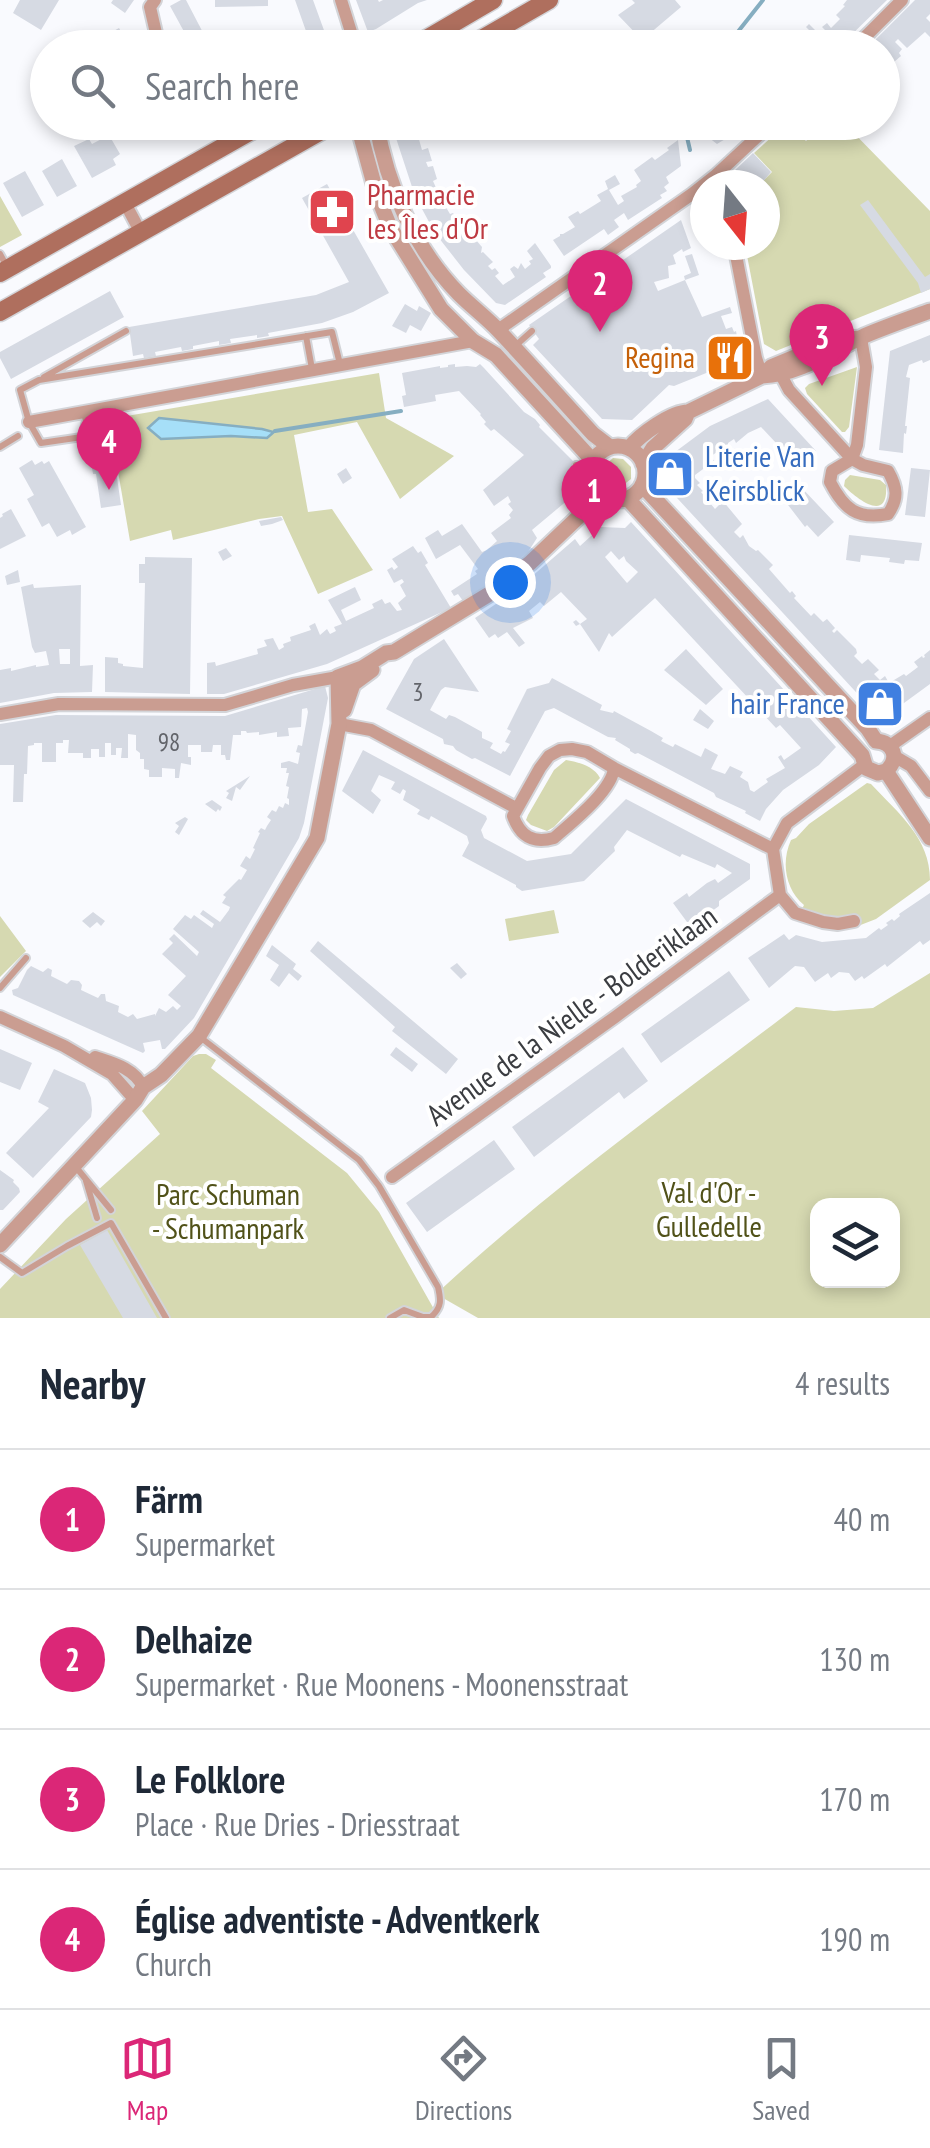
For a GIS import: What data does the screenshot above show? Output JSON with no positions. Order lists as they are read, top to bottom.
{
  "streets": {
    "street": ["Avenue de la Nielle - Bolderiklaan"]
  },
  "parks": ["Val d'Or - Gulledelle", "Parc Schuman - Schumanpark"],
  "places": {
    "pharmacy": ["Pharmacie les Îles d'Or"],
    "restaurant": ["Regina"],
    "shop": ["Literie Van Keirsblick", "hair France"]
  },
  "house_numbers": ["3", "98"],
  "north": "bottom",
  "page": {
    "search": "Search here",
    "pins": [
      "2",
      "3",
      "4",
      "1"
    ],
    "heading": ["Nearby", "4 results"],
    "list": [
      {
        "mark": "1",
        "name": "Färm",
        "note": "Supermarket",
        "value": "40 m"
      },
      {
        "mark": "2",
        "name": "Delhaize",
        "note": "Supermarket · Rue Moonens - Moonensstraat",
        "value": "130 m"
      },
      {
        "mark": "3",
        "name": "Le Folklore",
        "note": "Place · Rue Dries - Driesstraat",
        "value": "170 m"
      },
      {
        "mark": "4",
        "name": "Église adventiste - Adventkerk",
        "note": "Church",
        "value": "190 m"
      }
    ],
    "nav": ["Map", "Directions", "Saved"]
  }
}
